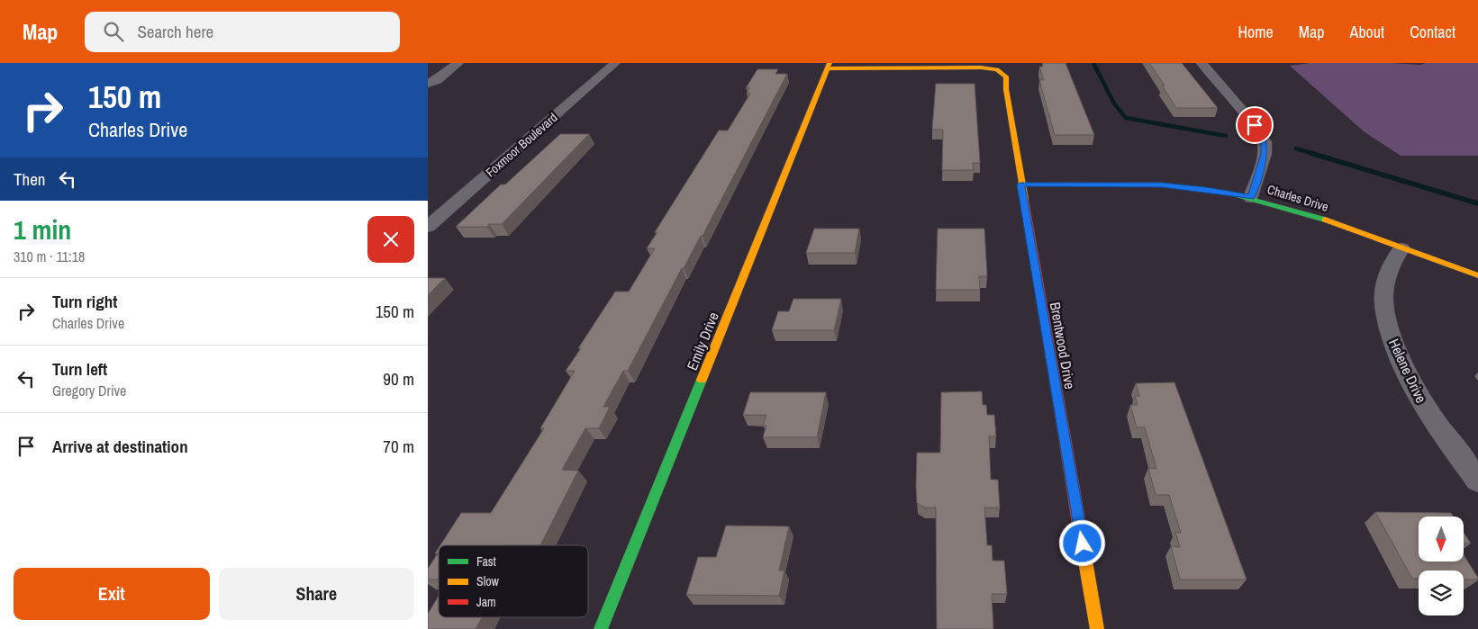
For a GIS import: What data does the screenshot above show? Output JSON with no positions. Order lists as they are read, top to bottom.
{
  "streets": {
    "street": [
      "Foxmoor Boulevard",
      "Charles Drive",
      "Emily Drive",
      "Brentwood Drive",
      "Helene Drive"
    ]
  },
  "crossings": [
    ["Charles Drive", "Brentwood Drive"],
    ["Charles Drive", "Helene Drive"],
    ["Emily Drive", "Brentwood Drive"]
  ],
  "legend": ["Fast", "Slow", "Jam"],
  "north": "bottom",
  "page": {
    "header": "Map",
    "search": "Search here",
    "nav": [
      "Home",
      "Map",
      "About",
      "Contact"
    ],
    "turn": ["150 m", "Charles Drive"],
    "then": "Then",
    "heading": ["1 min", "310 m · 11:18"],
    "list": [
      {
        "name": "Turn right",
        "note": "Charles Drive",
        "value": "150 m"
      },
      {
        "name": "Turn left",
        "note": "Gregory Drive",
        "value": "90 m"
      },
      {
        "name": "Arrive at destination",
        "value": "70 m"
      }
    ],
    "buttons": ["Exit", "Share"]
  }
}
